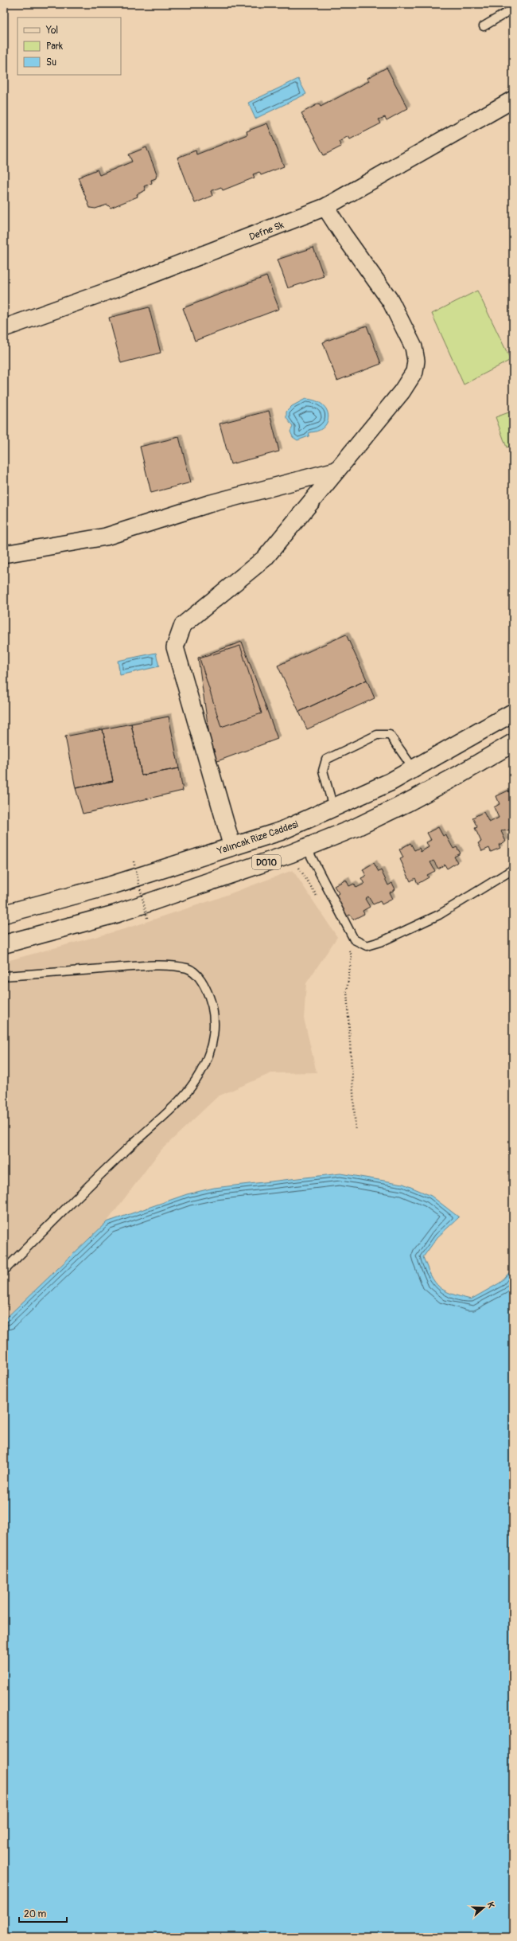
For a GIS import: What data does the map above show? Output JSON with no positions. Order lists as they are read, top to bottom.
{
  "streets": {
    "highway": ["Yalıncak Rize Caddesi", "D010"],
    "street": ["Defne Sk"]
  },
  "legend": ["Yol", "Park", "Su"],
  "scale_bar": "20 m",
  "north": "right"
}
